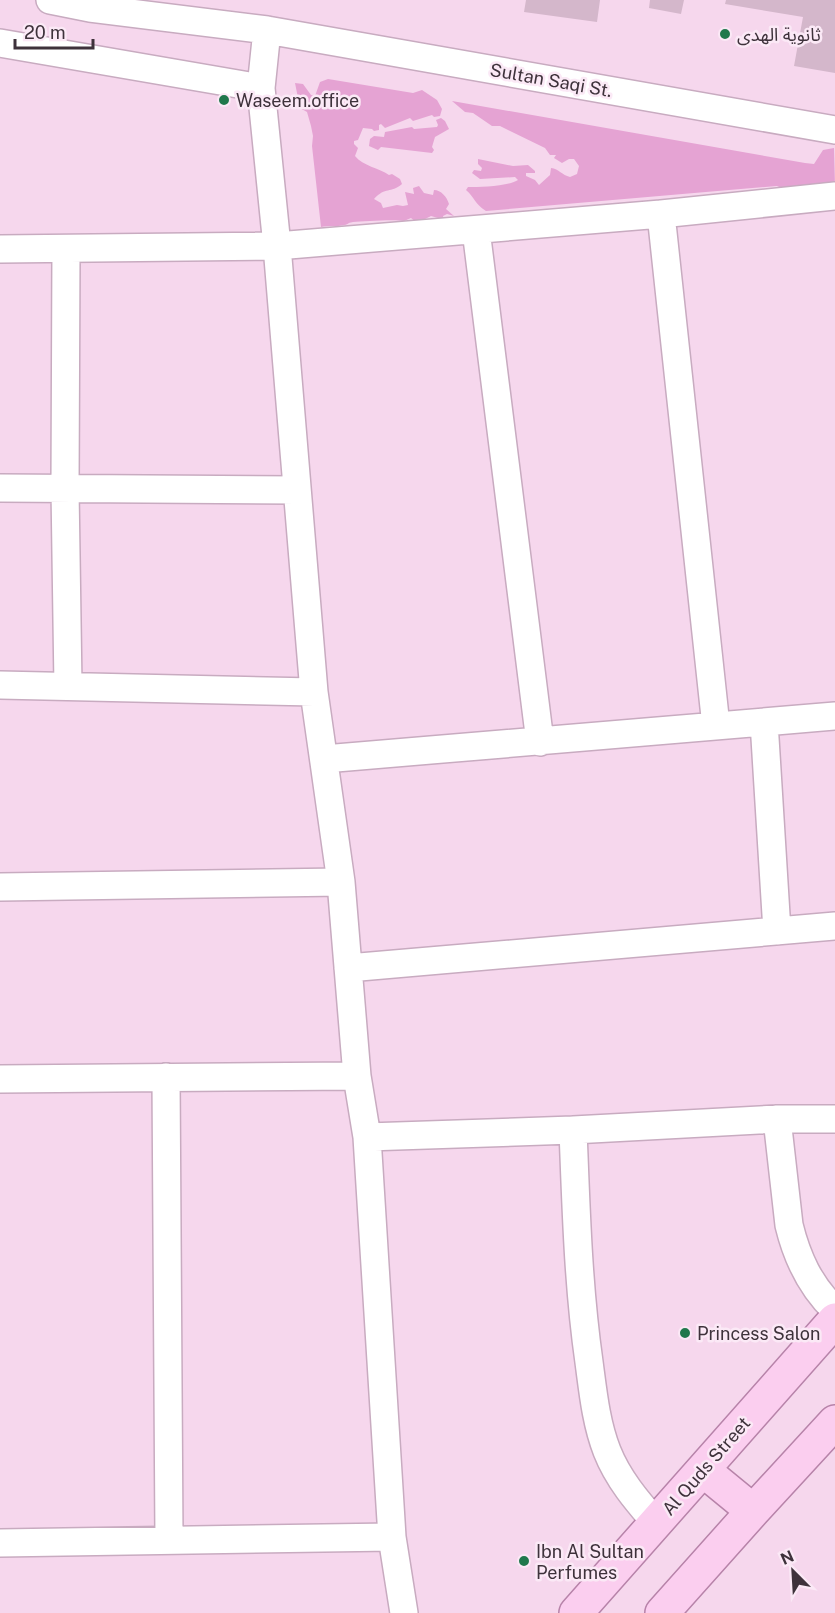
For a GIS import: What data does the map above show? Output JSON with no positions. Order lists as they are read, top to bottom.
{
  "streets": {
    "main road": ["Al Quds Street"],
    "street": ["Sultan Saqi St."]
  },
  "places": [
    "ثانوية الهدى",
    "Waseem.office",
    "Princess Salon",
    "Ibn Al Sultan Perfumes"
  ],
  "scale_bar": "20 m",
  "north": "top left"
}
